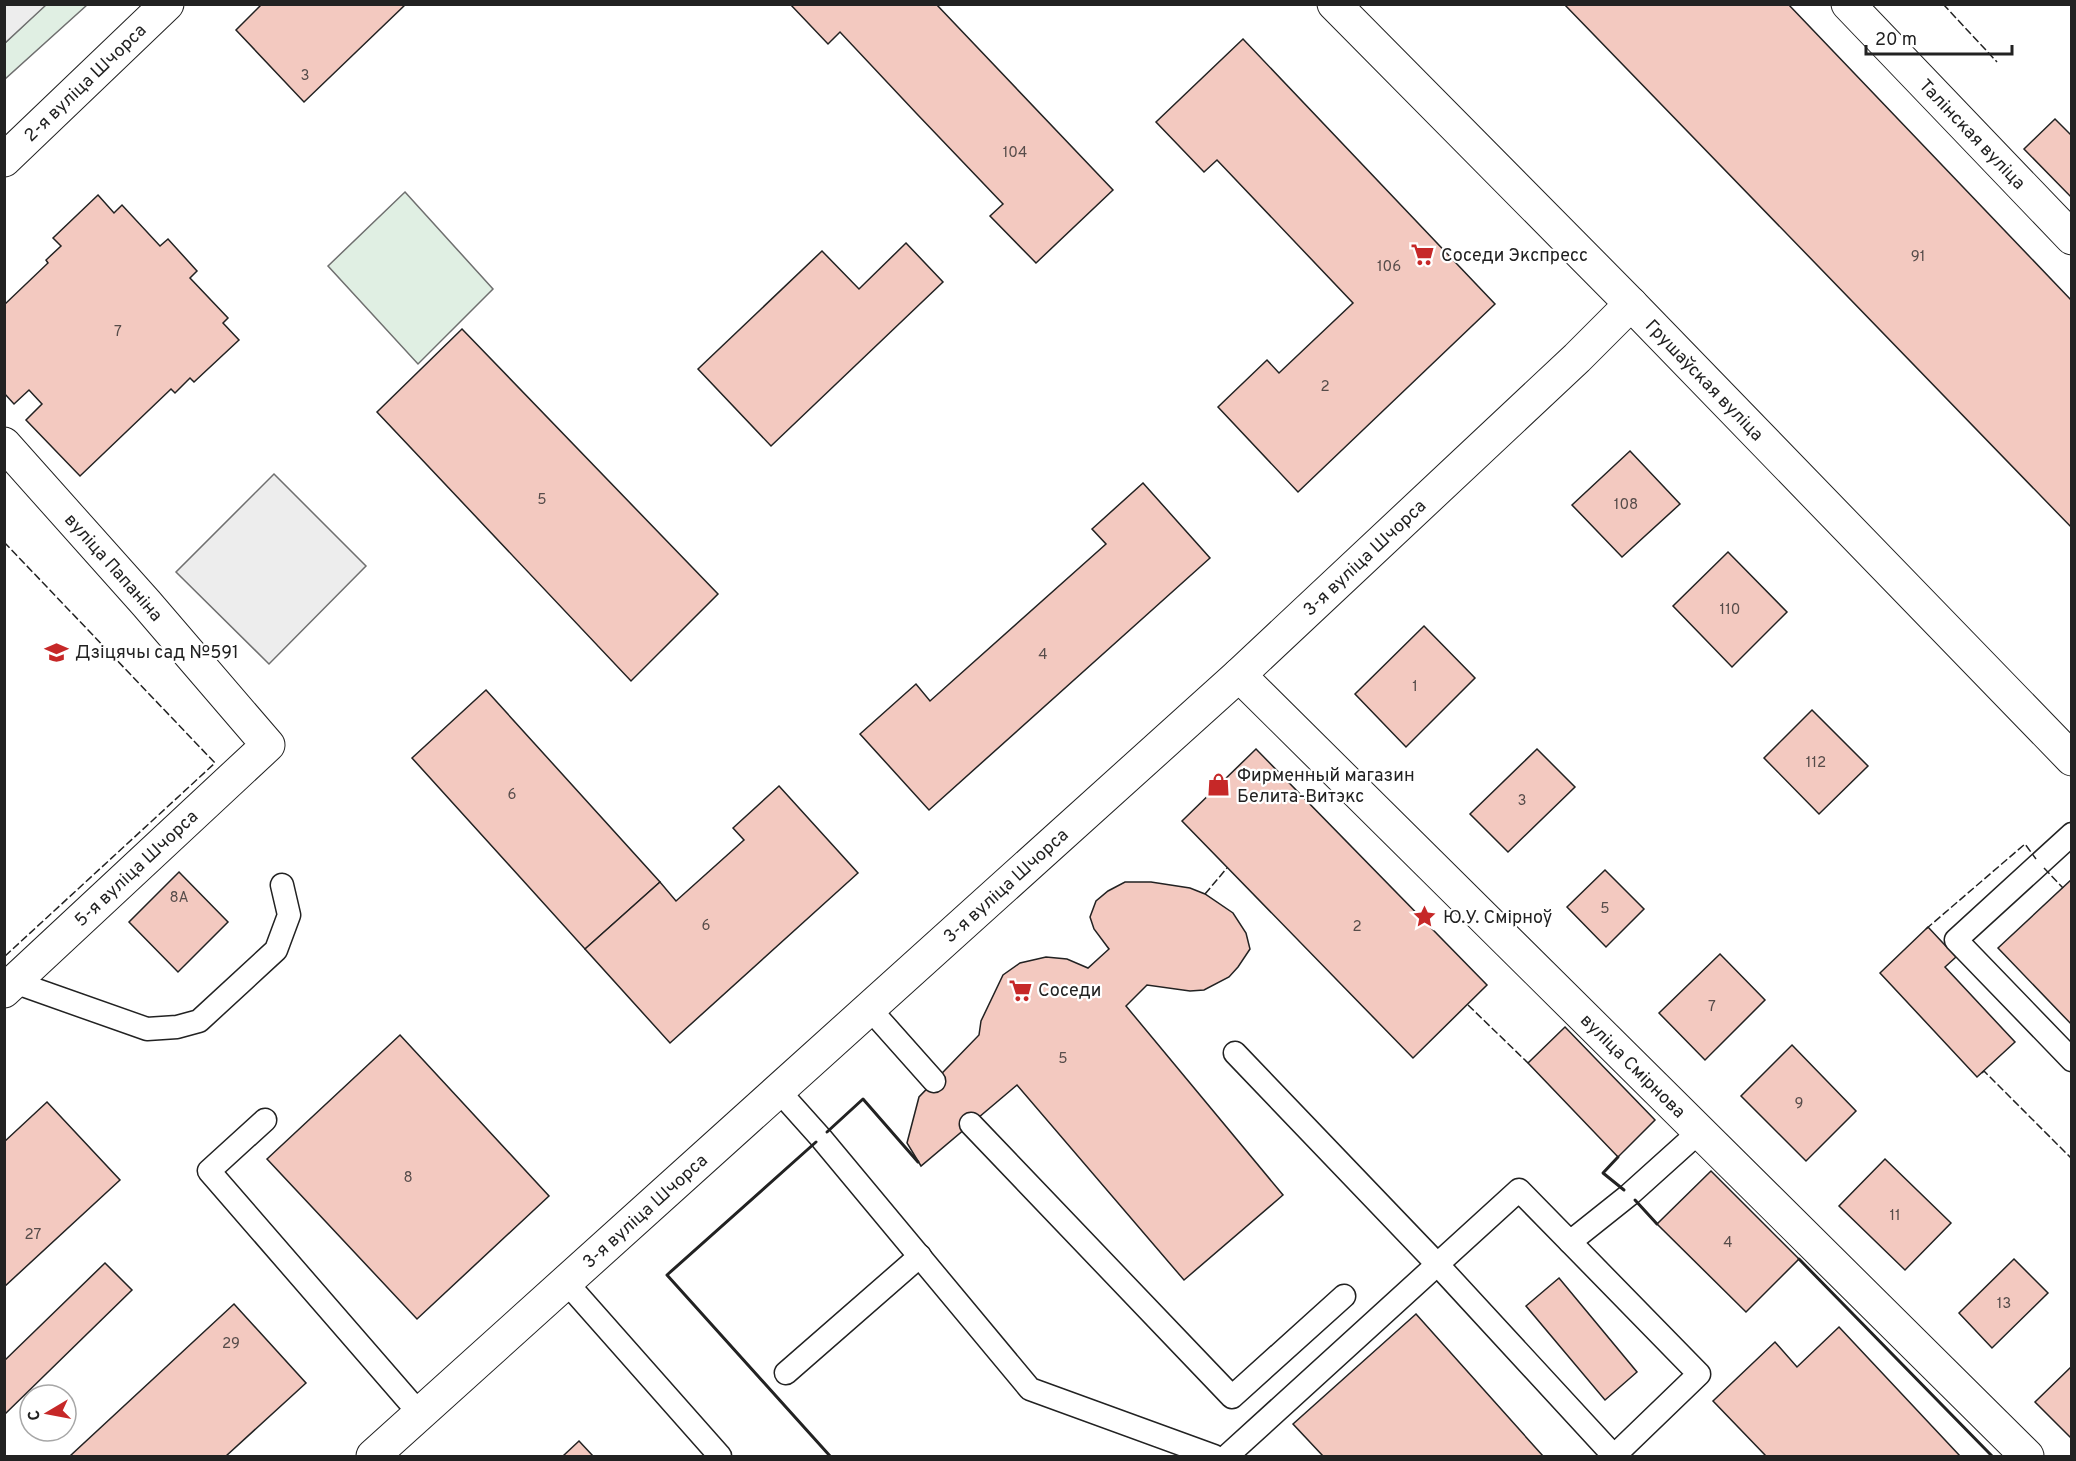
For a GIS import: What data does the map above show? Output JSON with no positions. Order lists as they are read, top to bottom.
{
  "streets": {
    "street": [
      "2-я вуліца Шчорса",
      "Талінская вуліца",
      "Грушаўская вуліца",
      "3-я вуліца Шчорса",
      "вуліца Папаніна",
      "5-я вуліца Шчорса",
      "вуліца Смірнова"
    ]
  },
  "crossings": [
    ["Грушаўская вуліца", "3-я вуліца Шчорса"],
    ["3-я вуліца Шчорса", "вуліца Смірнова"],
    ["вуліца Папаніна", "5-я вуліца Шчорса"]
  ],
  "places": {
    "supermarket": ["Соседи Экспресс", "Соседи"],
    "school or university": ["Дзіцячы сад №591"],
    "shop": ["Фирменный магазин Белита-Витэкс"],
    "place": ["Ю.У. Смірноў"]
  },
  "house_numbers": [
    "3",
    "104",
    "91",
    "106",
    "7",
    "2",
    "5",
    "108",
    "110",
    "4",
    "1",
    "112",
    "6",
    "3",
    "8А",
    "5",
    "6",
    "2",
    "7",
    "5",
    "9",
    "8",
    "11",
    "27",
    "4",
    "13",
    "29"
  ],
  "scale_bar": "20 m",
  "north": "left"
}
